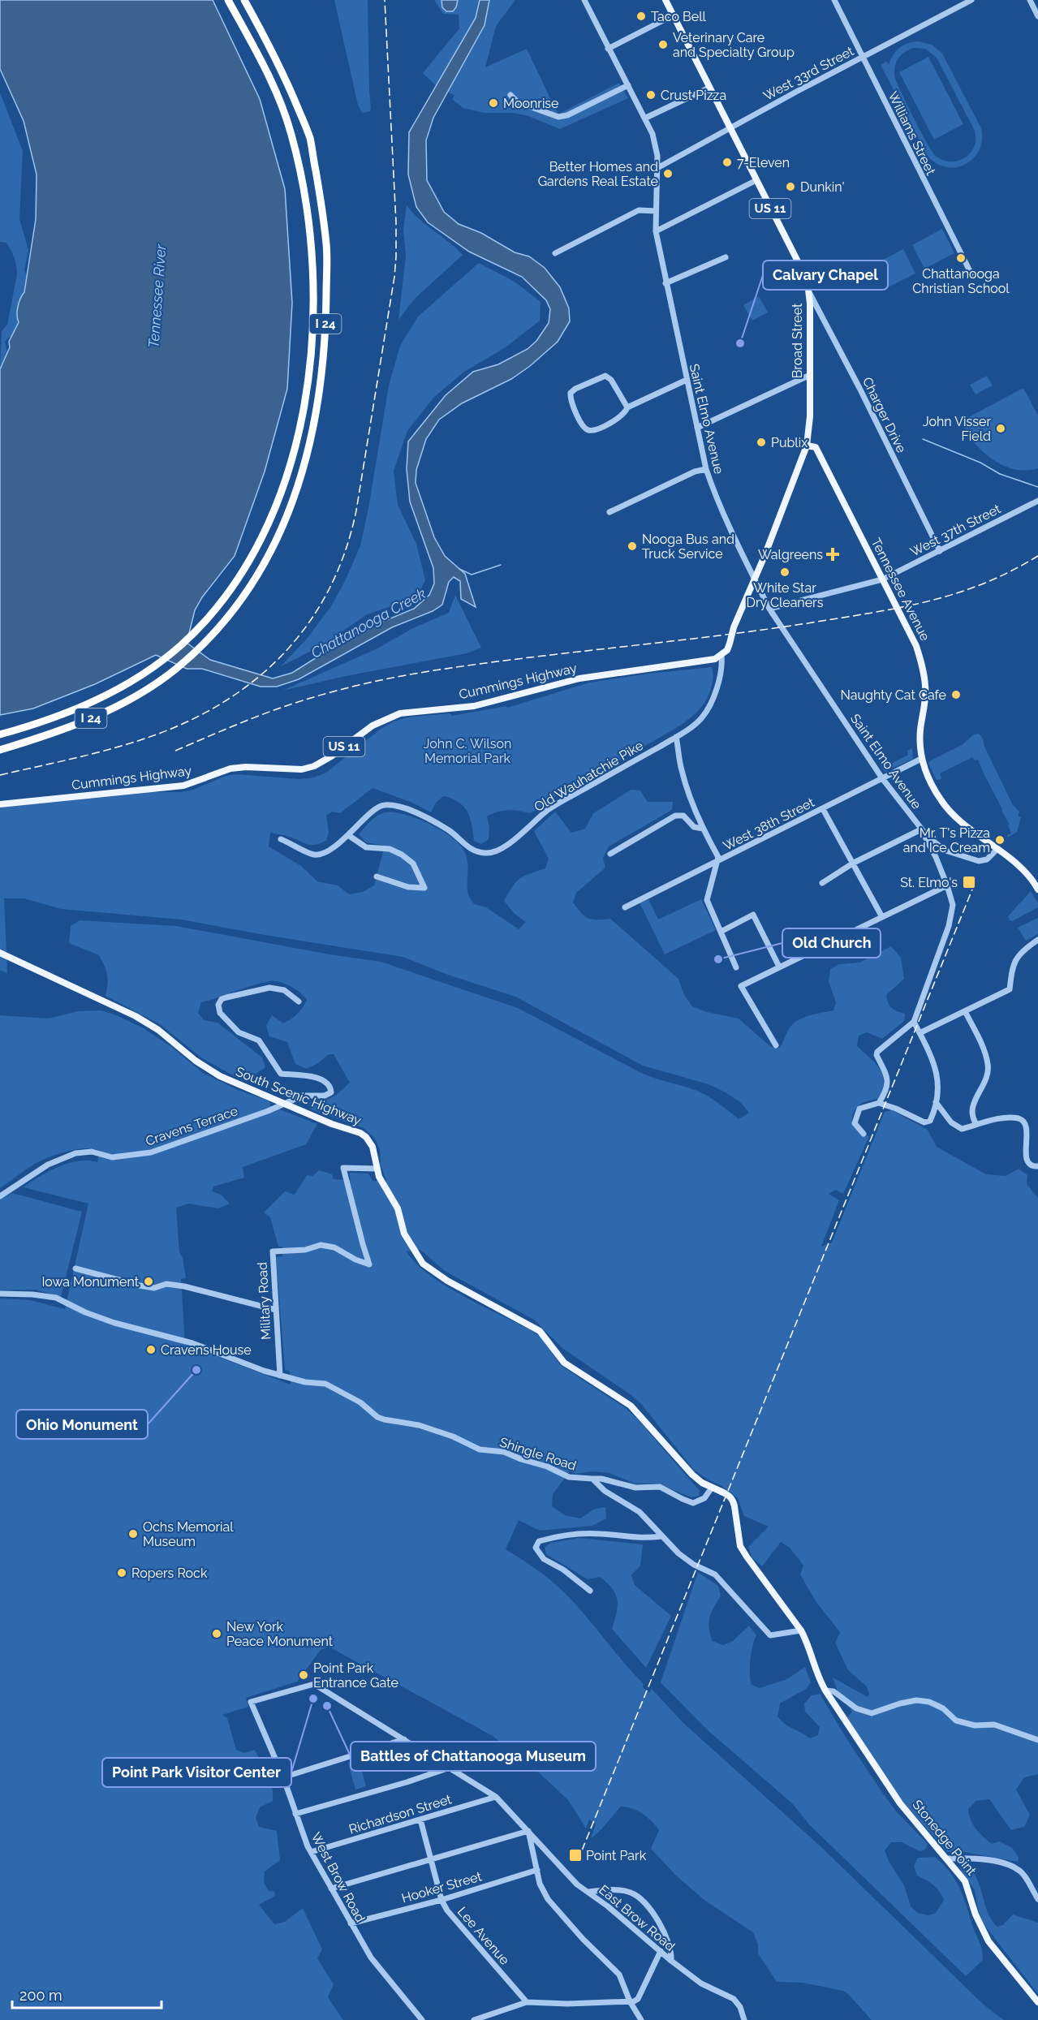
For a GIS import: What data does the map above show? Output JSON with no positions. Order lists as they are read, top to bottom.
{
  "streets": {
    "highway": ["I 24"],
    "main road": [
      "US 11",
      "Broad Street",
      "Tennessee Avenue",
      "Cummings Highway",
      "South Scenic Highway",
      "Stonedge Point"
    ],
    "street": [
      "West 33rd Street",
      "Williams Street",
      "Charger Drive",
      "Saint Elmo Avenue",
      "West 37th Street",
      "Old Wauhatchie Pike",
      "West 38th Street",
      "Cravens Terrace",
      "Military Road",
      "Shingle Road",
      "Richardson Street",
      "West Brow Road",
      "Hooker Street",
      "East Brow Road",
      "Lee Avenue"
    ]
  },
  "crossings": [
    ["West 33rd Street", "Williams Street"],
    ["West 33rd Street", "Broad Street"],
    ["West 33rd Street", "Saint Elmo Avenue"],
    ["Broad Street", "Charger Drive"],
    ["Broad Street", "Saint Elmo Avenue"],
    ["Broad Street", "Tennessee Avenue"],
    ["Broad Street", "Cummings Highway"],
    ["Broad Street", "Old Wauhatchie Pike"],
    ["Charger Drive", "West 37th Street"],
    ["Saint Elmo Avenue", "West 37th Street"],
    ["Saint Elmo Avenue", "Tennessee Avenue"],
    ["Saint Elmo Avenue", "West 38th Street"],
    ["West 37th Street", "Tennessee Avenue"],
    ["Tennessee Avenue", "West 38th Street"],
    ["Cummings Highway", "Old Wauhatchie Pike"],
    ["South Scenic Highway", "Cravens Terrace"],
    ["South Scenic Highway", "Military Road"],
    ["South Scenic Highway", "Shingle Road"],
    ["South Scenic Highway", "Stonedge Point"],
    ["Military Road", "Shingle Road"],
    ["Richardson Street", "West Brow Road"],
    ["Richardson Street", "East Brow Road"],
    ["Richardson Street", "Lee Avenue"],
    ["West Brow Road", "Hooker Street"],
    ["West Brow Road", "East Brow Road"],
    ["Hooker Street", "Lee Avenue"]
  ],
  "water": ["Tennessee River", "Chattanooga Creek"],
  "parks": ["John C. Wilson Memorial Park"],
  "places": {
    "other": [
      "Taco Bell",
      "Veterinary Care and Specialty Group",
      "Crust Pizza",
      "Moonrise",
      "7-Eleven",
      "Better Homes and Gardens Real Estate",
      "Dunkin'",
      "Chattanooga Christian School",
      "Calvary Chapel",
      "John Visser Field",
      "Publix",
      "Nooga Bus and Truck Service",
      "White Star Dry Cleaners",
      "Naughty Cat Cafe",
      "Mr. T's Pizza and Ice Cream",
      "Old Church",
      "Iowa Monument",
      "Cravens House",
      "Ohio Monument",
      "Ochs Memorial Museum",
      "Ropers Rock",
      "New York Peace Monument",
      "Point Park Entrance Gate",
      "Point Park Visitor Center",
      "Battles of Chattanooga Museum"
    ],
    "health": ["Walgreens"],
    "transit": ["St. Elmo's", "Point Park"]
  },
  "scale_bar": "200 m"
}
